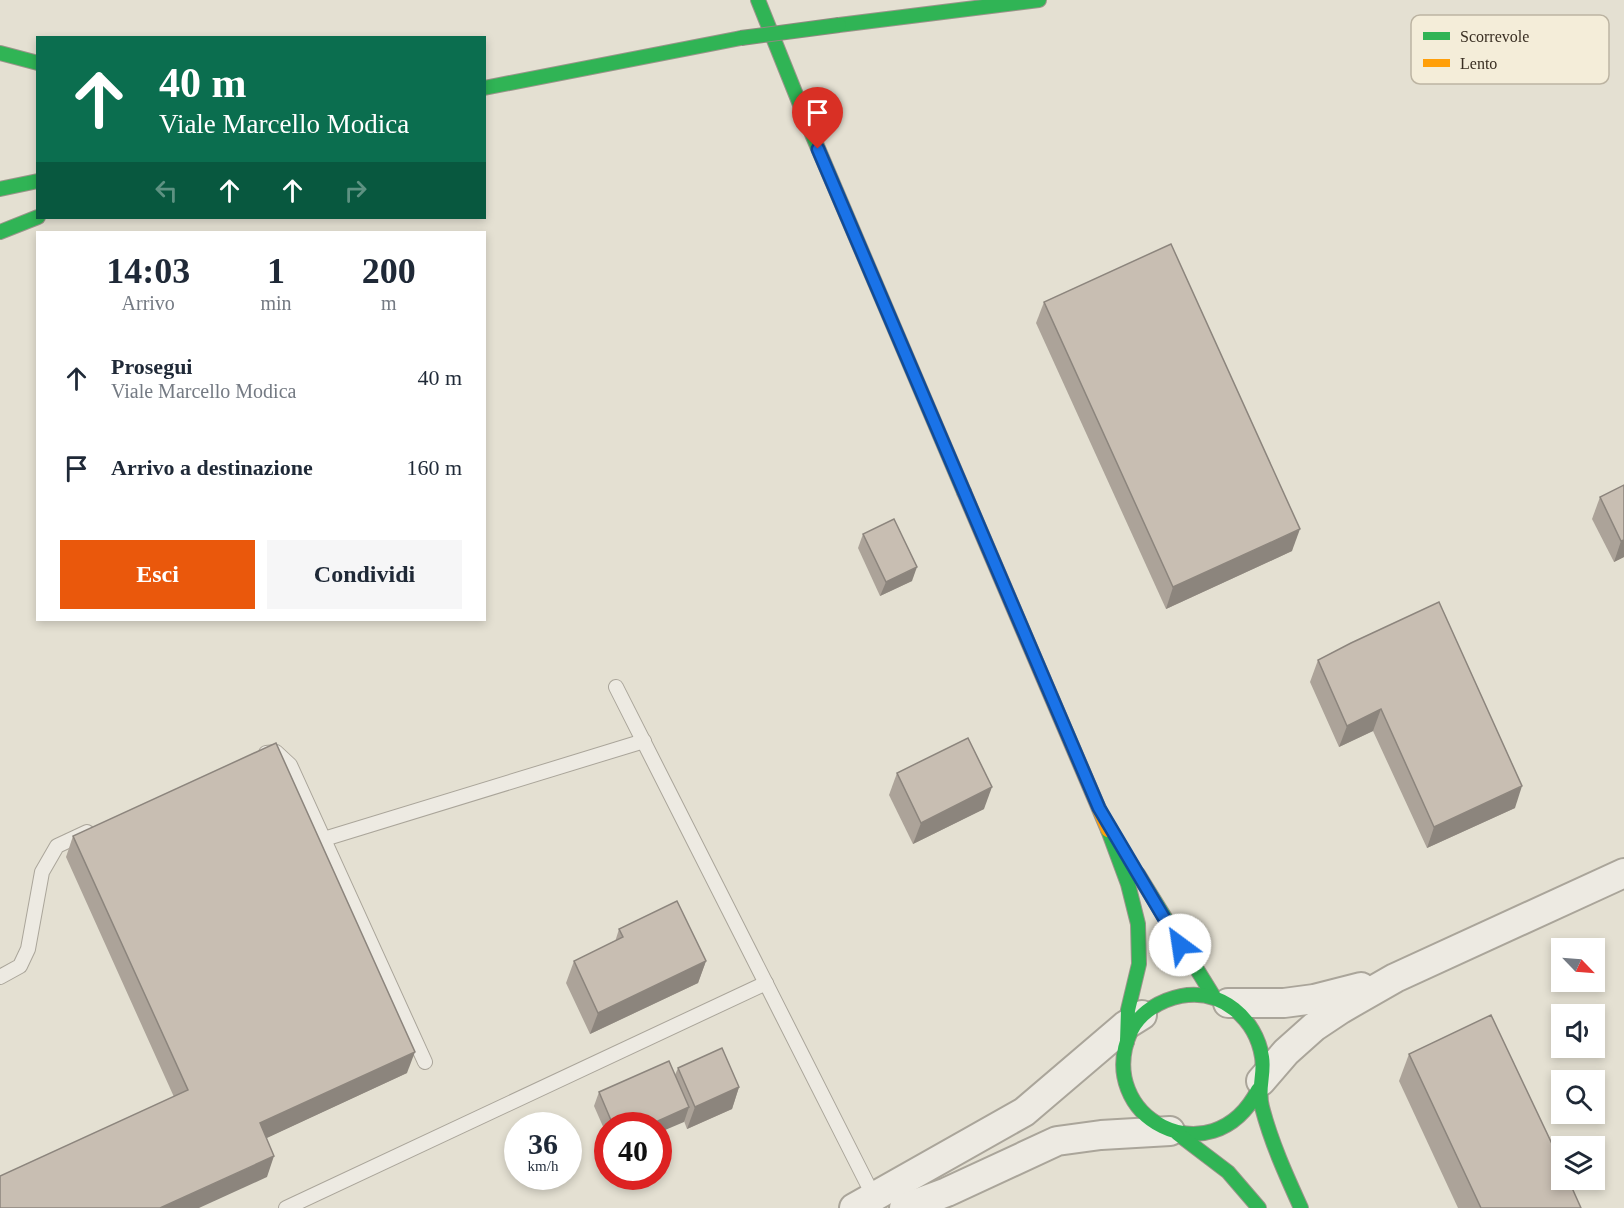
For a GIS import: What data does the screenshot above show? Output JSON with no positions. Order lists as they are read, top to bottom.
{
  "legend": ["Scorrevole", "Lento"],
  "north": "bottom right",
  "page": {
    "turn": ["40 m", "Viale Marcello Modica"],
    "eta": [
      "14:03",
      "Arrivo",
      "1",
      "min",
      "200",
      "m"
    ],
    "list": [
      {
        "name": "Prosegui",
        "note": "Viale Marcello Modica",
        "value": "40 m"
      },
      {
        "name": "Arrivo a destinazione",
        "value": "160 m"
      }
    ],
    "buttons": ["Esci", "Condividi"],
    "speed": "36 km/h",
    "limit": "40"
  }
}
